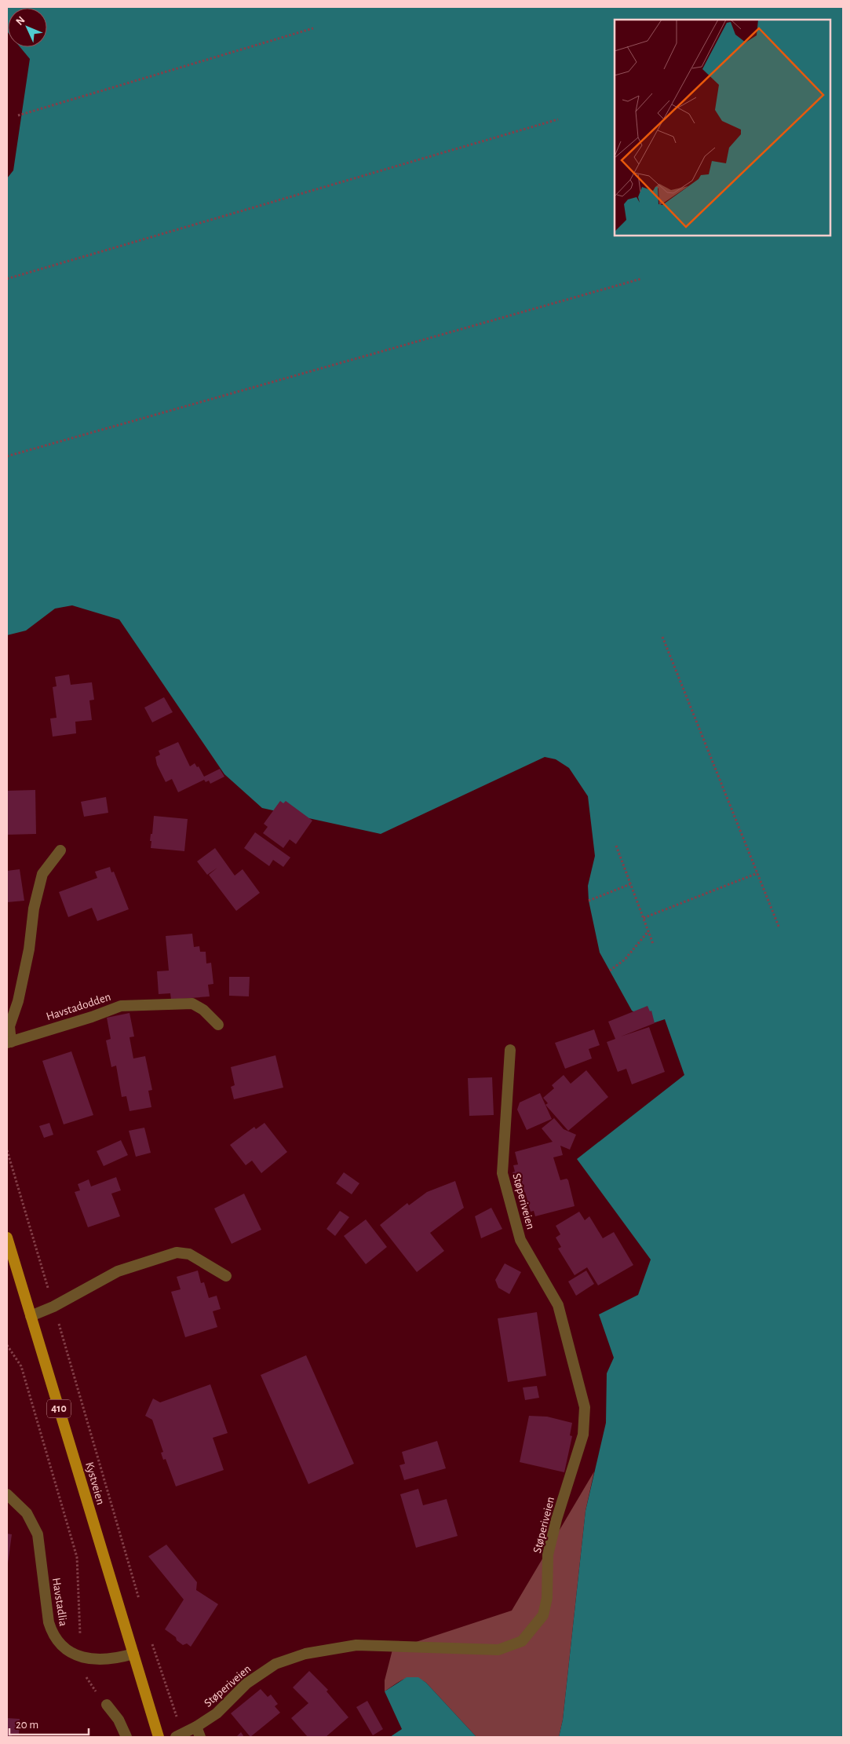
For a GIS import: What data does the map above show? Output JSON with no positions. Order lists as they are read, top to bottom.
{
  "streets": {
    "main road": ["410", "Kystveien"],
    "street": ["Havstadodden", "Støperiveien", "Havstadlia"]
  },
  "crossings": [
    ["Kystveien", "Havstadlia"]
  ],
  "scale_bar": "20 m",
  "north": "top left"
}
